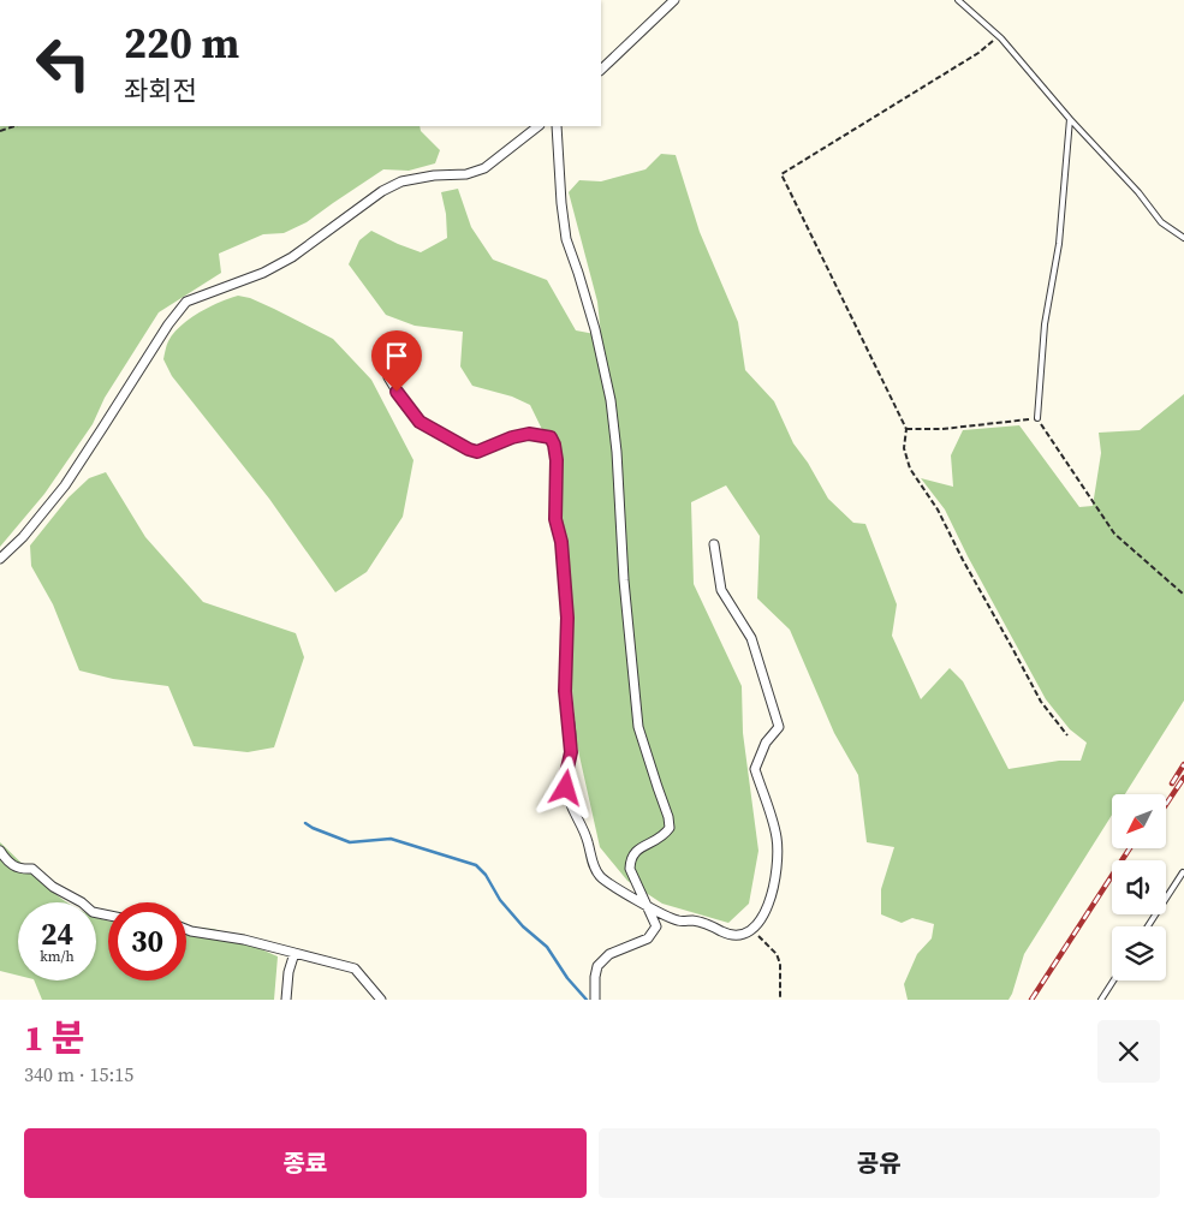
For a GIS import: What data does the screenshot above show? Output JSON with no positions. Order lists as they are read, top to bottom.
{
  "north": "bottom left",
  "page": {
    "turn": ["220 m", "좌회전"],
    "speed": "24 km/h",
    "limit": "30",
    "heading": ["1 분", "340 m · 15:15"],
    "buttons": ["종료", "공유"]
  }
}
